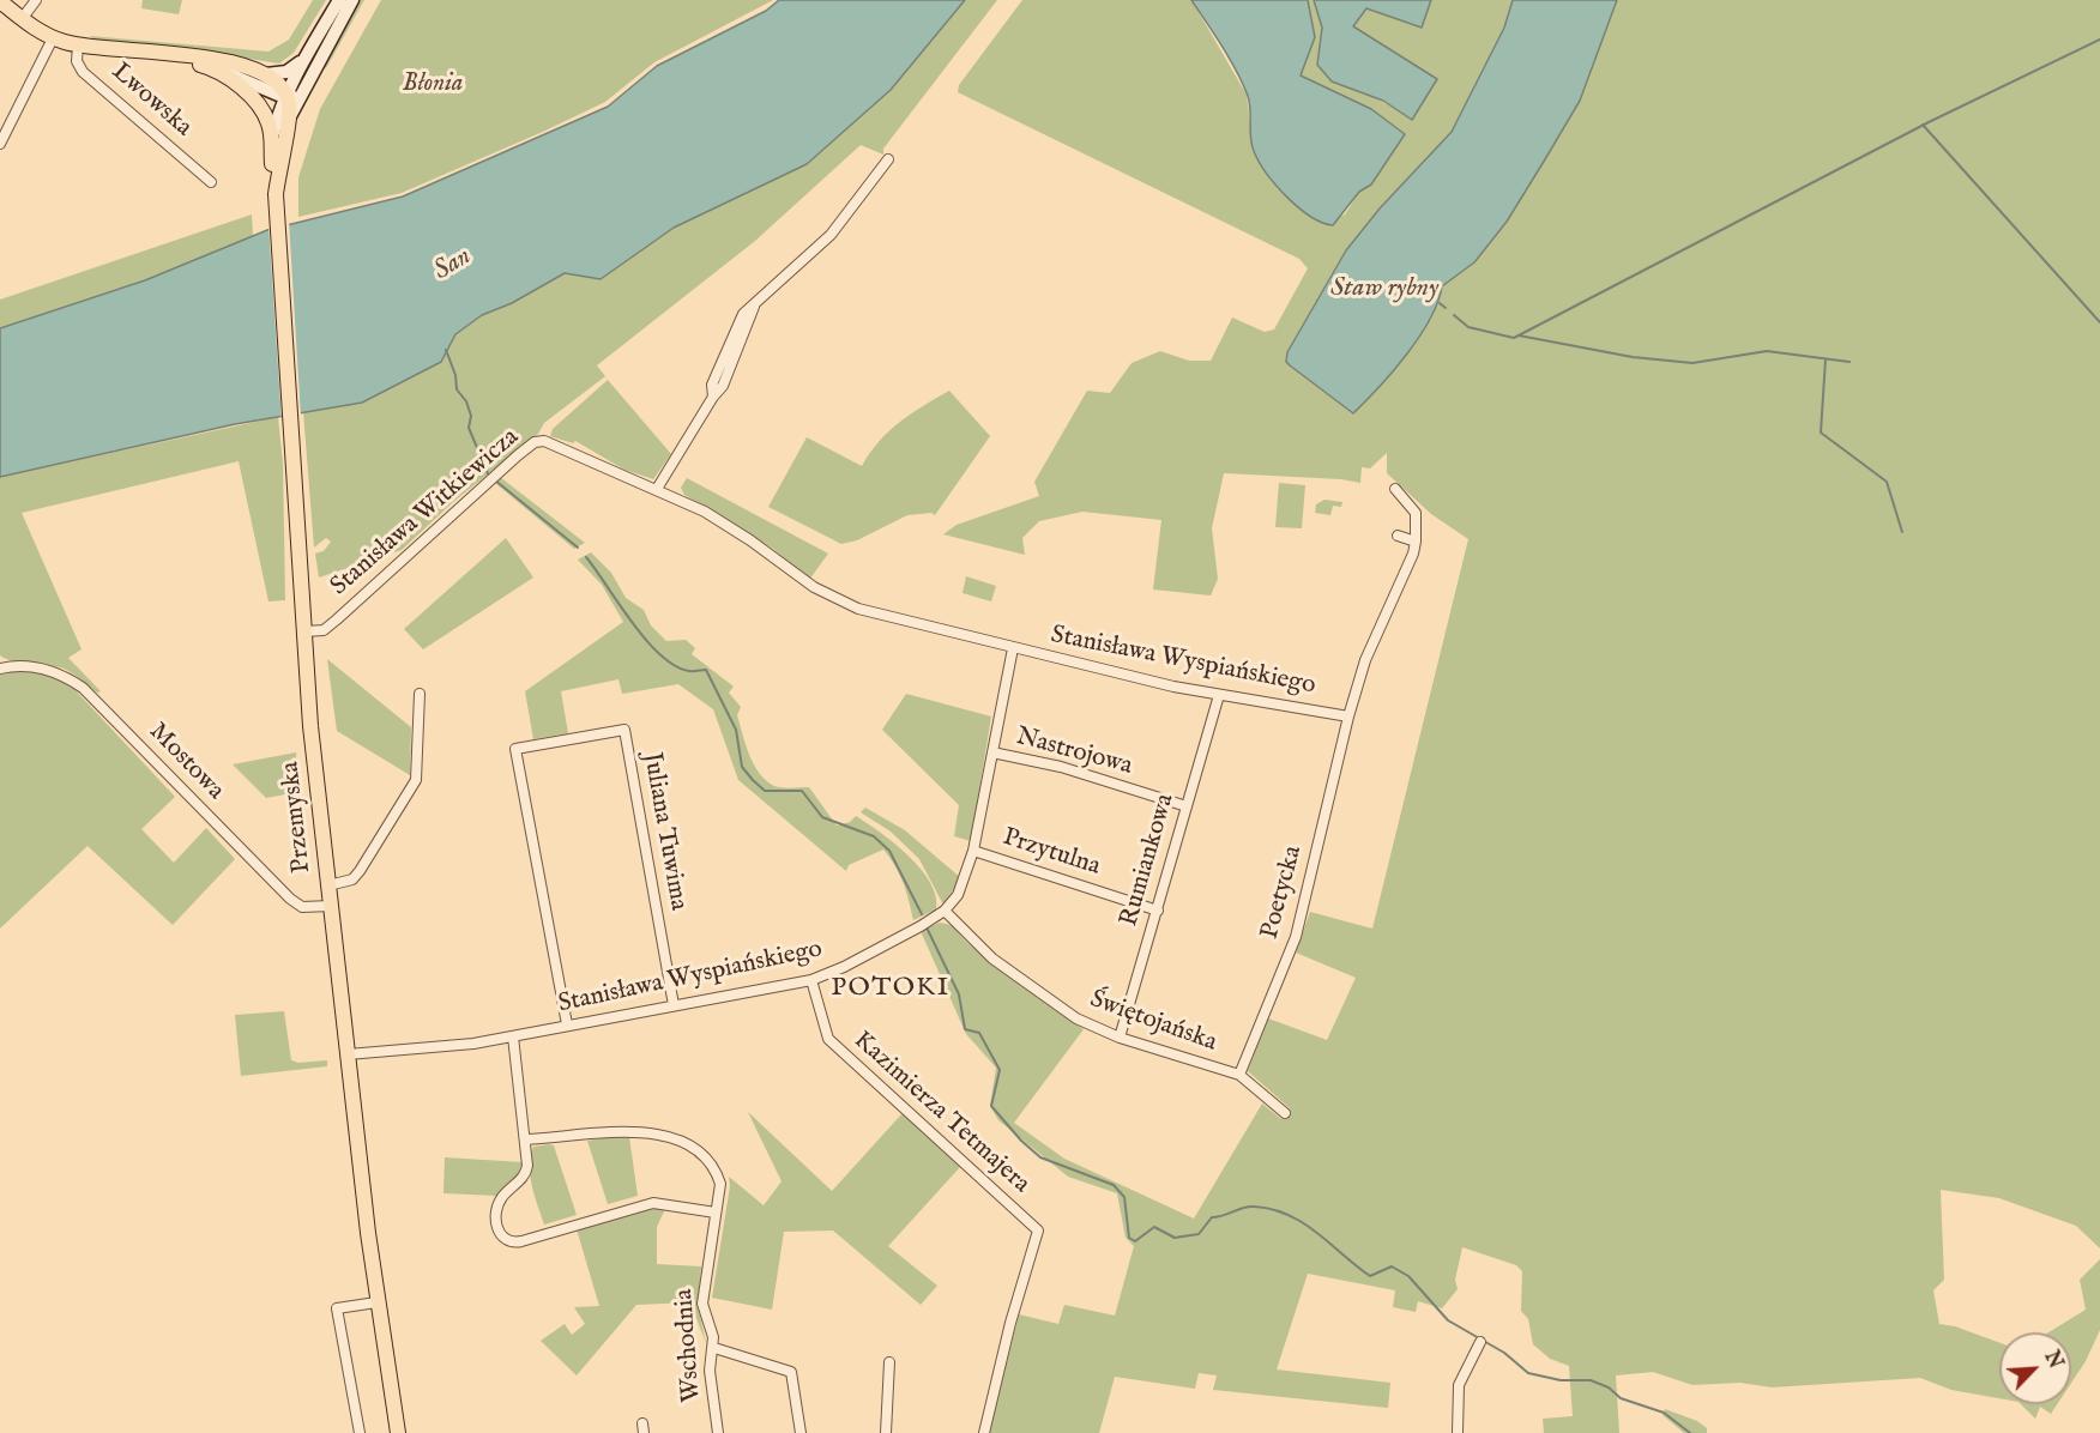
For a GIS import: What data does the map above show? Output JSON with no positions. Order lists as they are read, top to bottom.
{
  "streets": {
    "main road": ["Lwowska", "Przemyska"],
    "street": [
      "Stanisława Witkiewicza",
      "Stanisława Wyspiańskiego",
      "Nastrojowa",
      "Mostowa",
      "Juliana Tuwima",
      "Przytulna",
      "Rumiankowa",
      "Poetycka",
      "Świętojańska",
      "Kazimierza Tetmajera",
      "Wschodnia"
    ]
  },
  "crossings": [
    ["Lwowska", "Przemyska"],
    ["Stanisława Witkiewicza", "Stanisława Wyspiańskiego"],
    ["Stanisława Witkiewicza", "Przemyska"],
    ["Stanisława Wyspiańskiego", "Nastrojowa"],
    ["Stanisława Wyspiańskiego", "Przemyska"],
    ["Stanisława Wyspiańskiego", "Juliana Tuwima"],
    ["Stanisława Wyspiańskiego", "Przytulna"],
    ["Stanisława Wyspiańskiego", "Rumiankowa"],
    ["Stanisława Wyspiańskiego", "Poetycka"],
    ["Stanisława Wyspiańskiego", "Świętojańska"],
    ["Stanisława Wyspiańskiego", "Kazimierza Tetmajera"],
    ["Nastrojowa", "Rumiankowa"],
    ["Mostowa", "Przemyska"],
    ["Przytulna", "Rumiankowa"],
    ["Rumiankowa", "Świętojańska"],
    ["Poetycka", "Świętojańska"]
  ],
  "districts": ["POTOKI"],
  "water": ["San", "Staw rybny"],
  "parks": ["Błonia"],
  "north": "top right"
}
